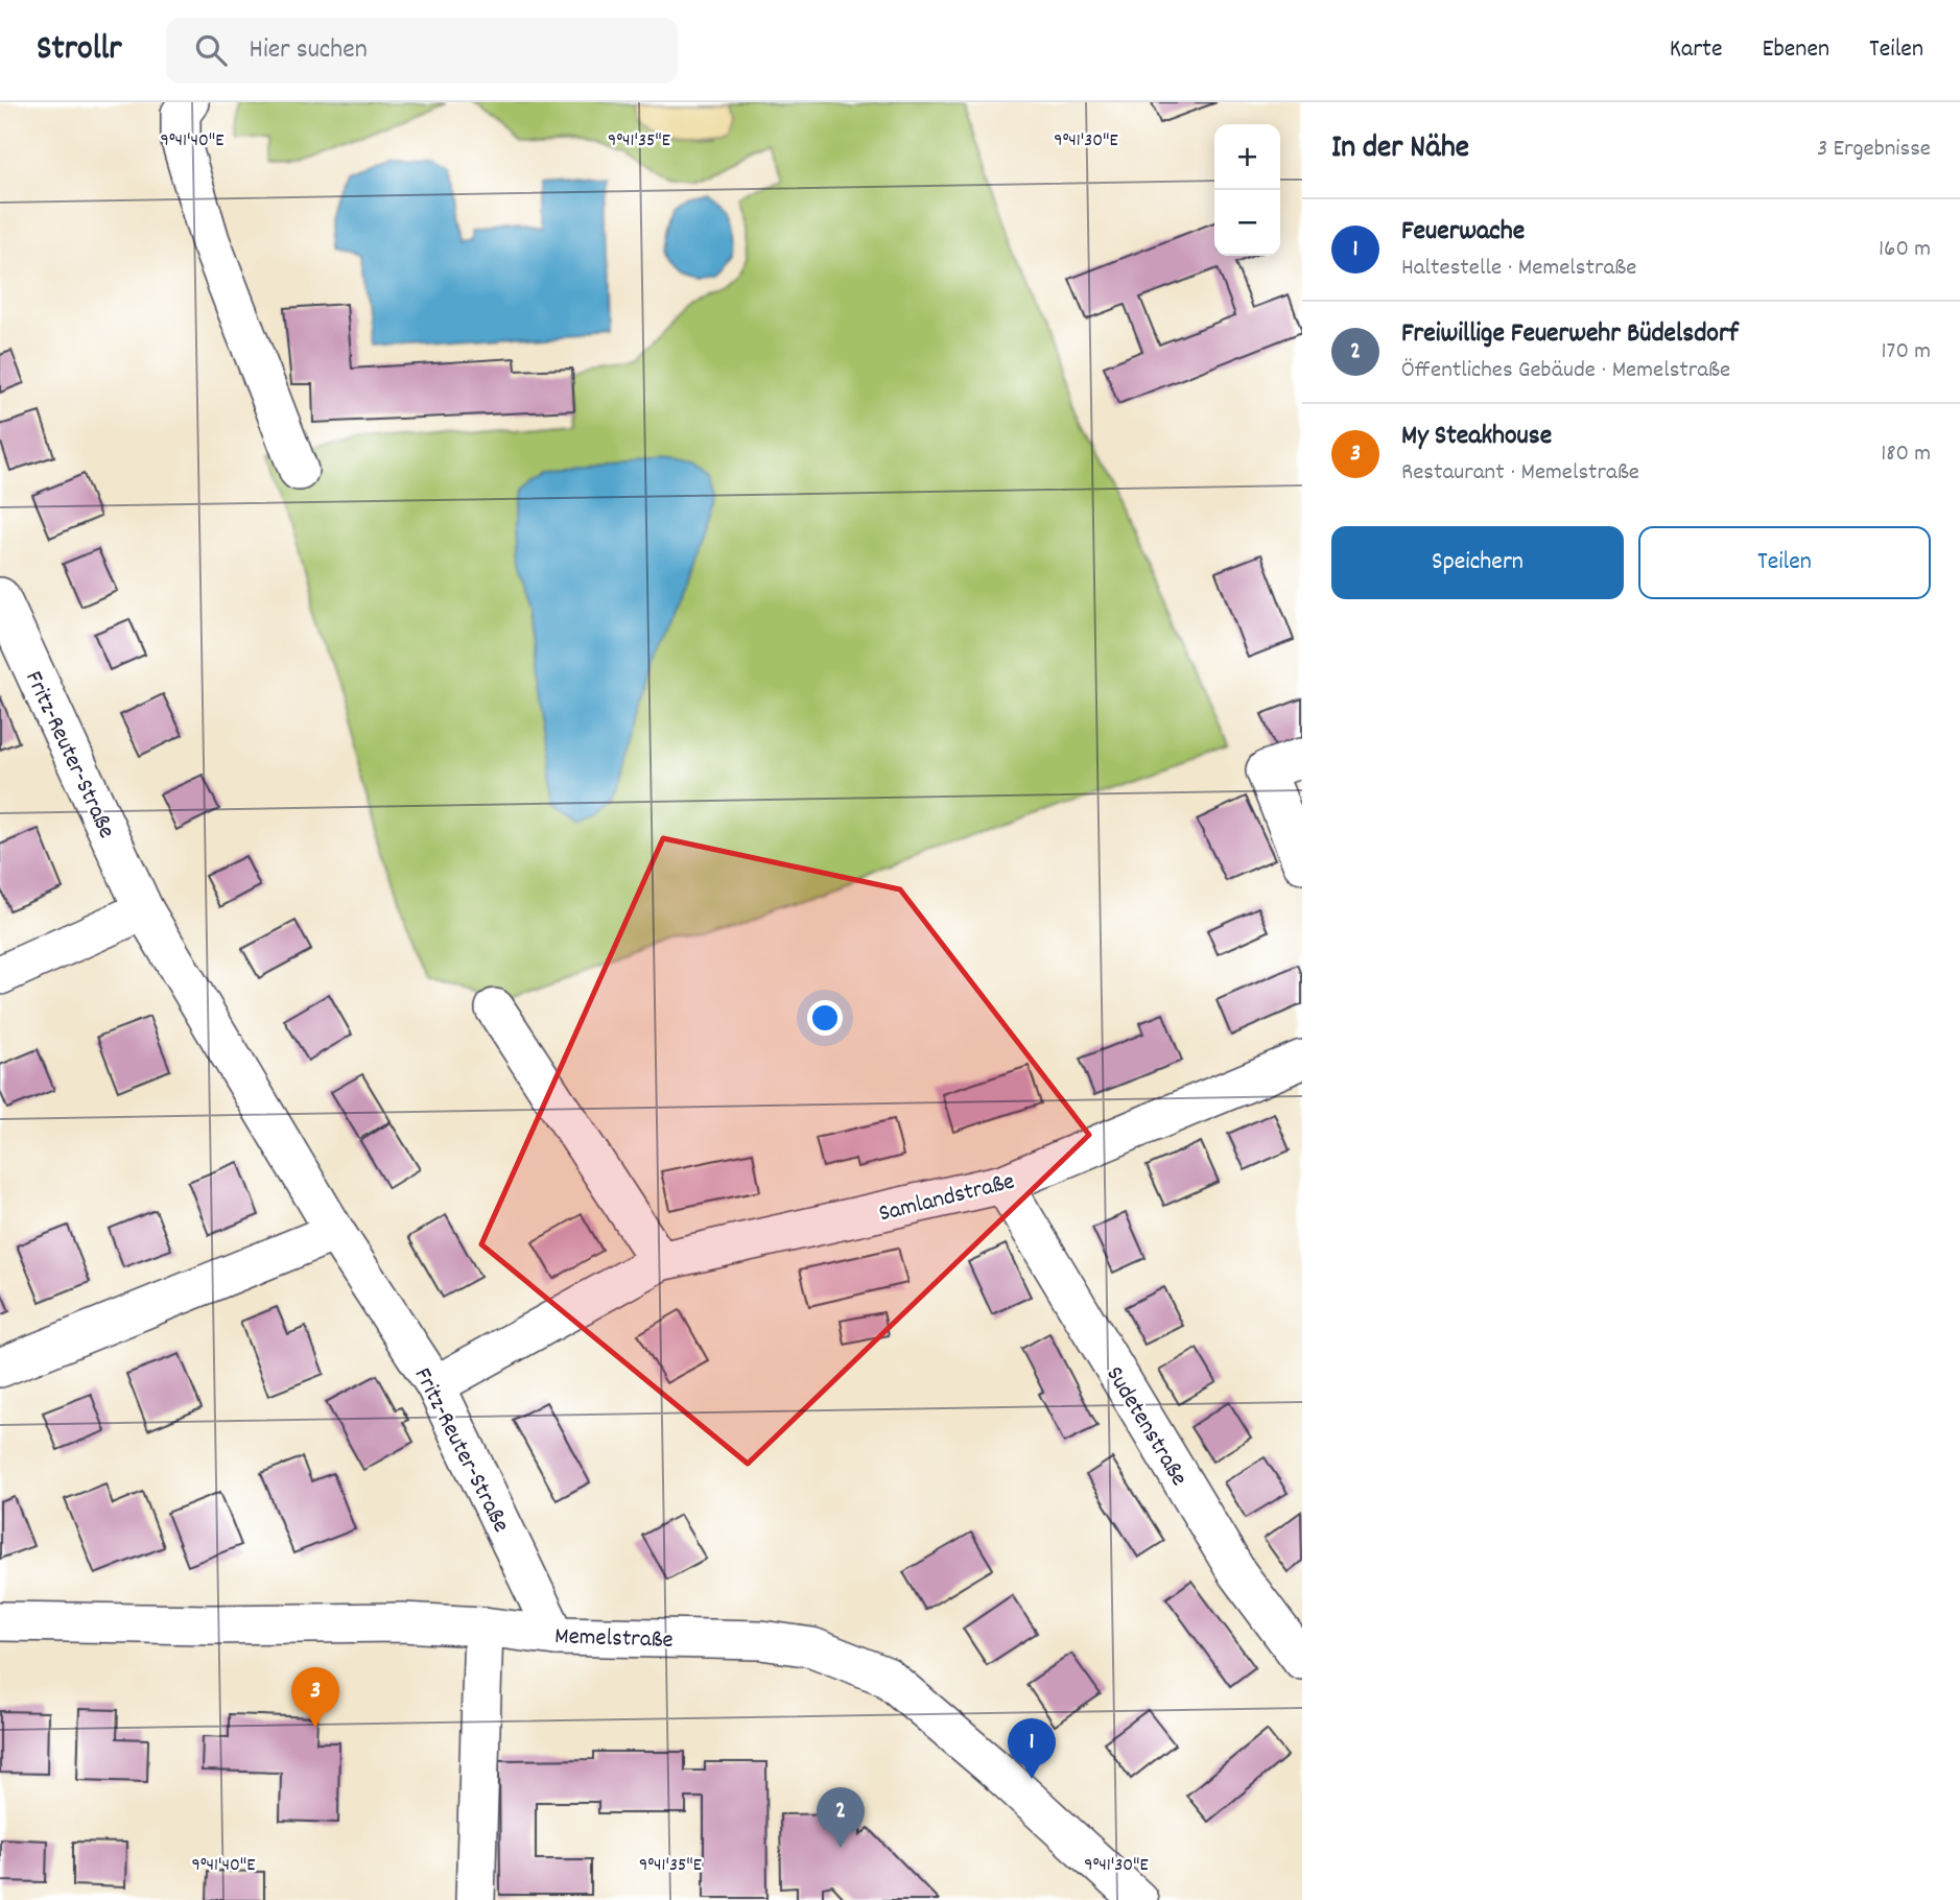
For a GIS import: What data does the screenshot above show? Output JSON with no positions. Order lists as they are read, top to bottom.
{
  "streets": {
    "street": [
      "Fritz-Reuter-Straße",
      "Samlandstraße",
      "Sudetenstraße",
      "Memelstraße"
    ]
  },
  "crossings": [
    ["Fritz-Reuter-Straße", "Samlandstraße"],
    ["Fritz-Reuter-Straße", "Memelstraße"],
    ["Samlandstraße", "Sudetenstraße"]
  ],
  "page": {
    "header": "Strollr",
    "search": "Hier suchen",
    "nav": ["Karte", "Ebenen", "Teilen"],
    "heading": ["In der Nähe", "3 Ergebnisse"],
    "map_buttons": ["+", "−"],
    "list": [
      {
        "mark": "1",
        "name": "Feuerwache",
        "note": "Haltestelle · Memelstraße",
        "value": "160 m"
      },
      {
        "mark": "2",
        "name": "Freiwillige Feuerwehr Büdelsdorf",
        "note": "Öffentliches Gebäude · Memelstraße",
        "value": "170 m"
      },
      {
        "mark": "3",
        "name": "My Steakhouse",
        "note": "Restaurant · Memelstraße",
        "value": "180 m"
      }
    ],
    "buttons": ["Speichern", "Teilen"],
    "pins": ["3", "1", "2"]
  },
  "coordinates": ["9°41'40\"E", "9°41'35\"E", "9°41'30\"E"]
}
